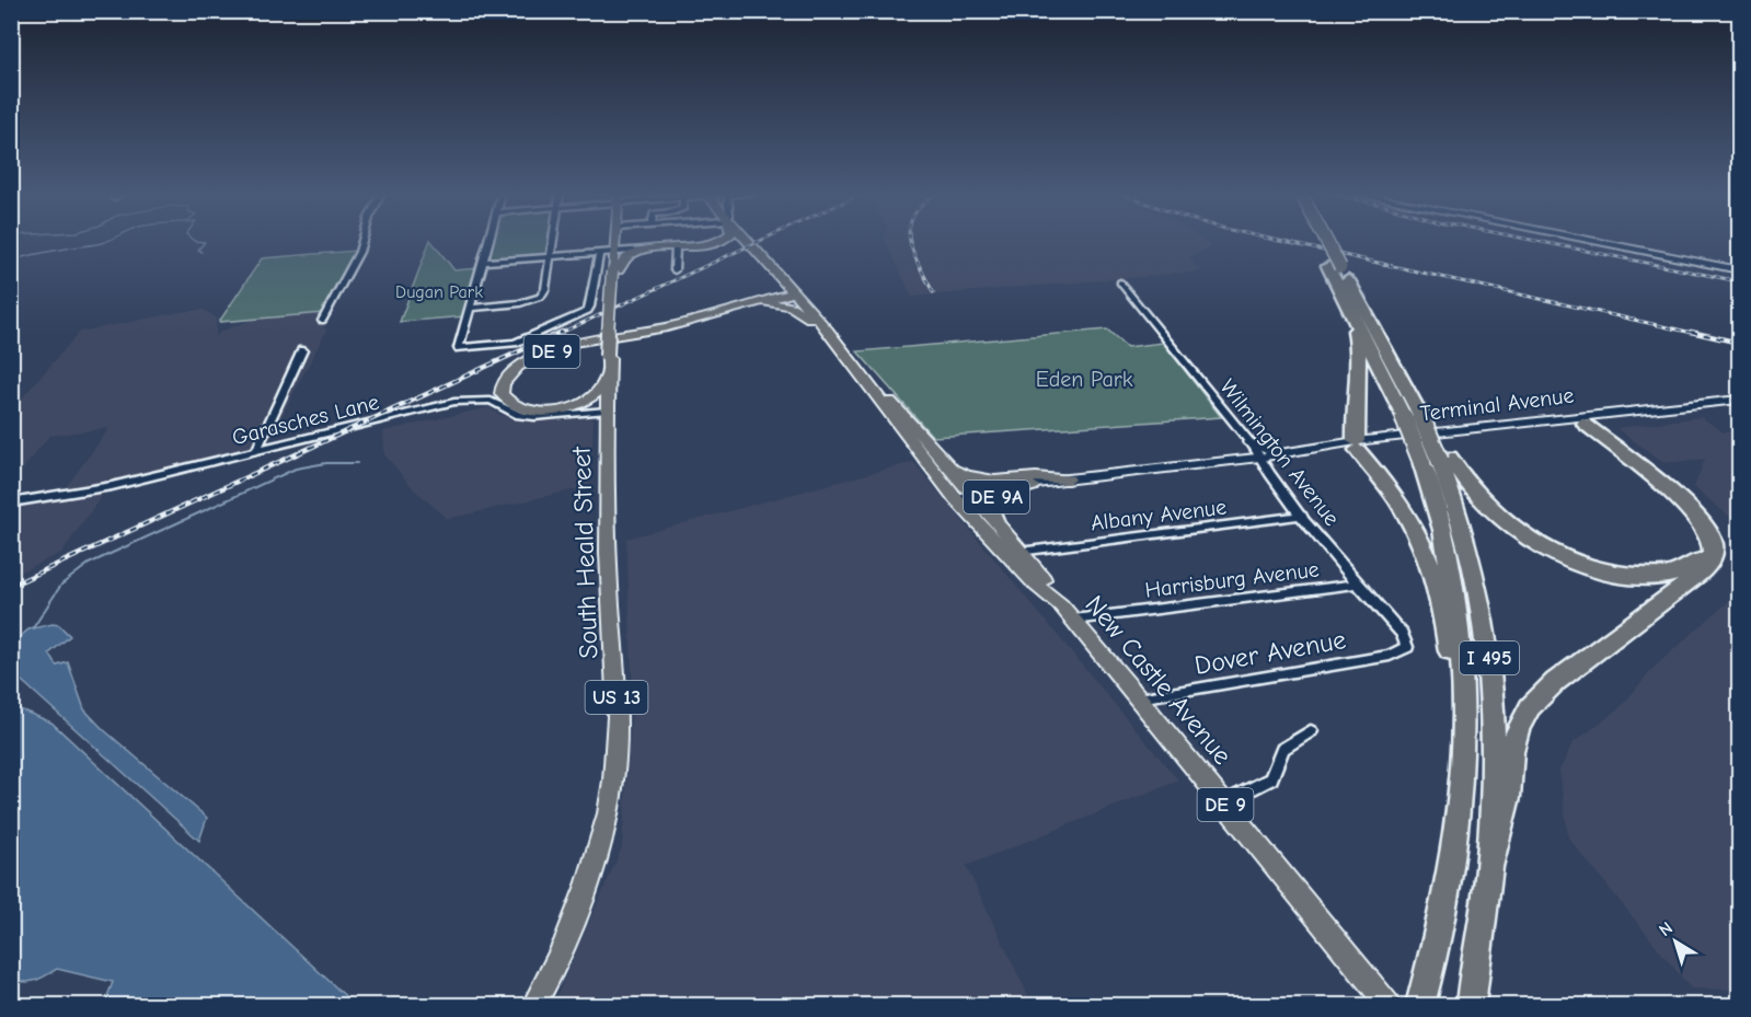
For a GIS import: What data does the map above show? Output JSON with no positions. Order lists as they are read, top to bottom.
{
  "streets": {
    "highway": ["I 495"],
    "main road": [
      "DE 9",
      "Terminal Avenue",
      "DE 9A",
      "South Heald Street",
      "New Castle Avenue",
      "US 13"
    ],
    "street": [
      "Garasches Lane",
      "Wilmington Avenue",
      "Albany Avenue",
      "Harrisburg Avenue",
      "Dover Avenue"
    ]
  },
  "crossings": [
    ["DE 9", "South Heald Street"],
    ["DE 9", "New Castle Avenue"],
    ["Terminal Avenue", "Wilmington Avenue"],
    ["Terminal Avenue", "DE 9A"],
    ["Terminal Avenue", "New Castle Avenue"],
    ["Garasches Lane", "South Heald Street"],
    ["Wilmington Avenue", "Albany Avenue"],
    ["Wilmington Avenue", "Harrisburg Avenue"],
    ["Wilmington Avenue", "Dover Avenue"],
    ["DE 9A", "Albany Avenue"],
    ["DE 9A", "New Castle Avenue"],
    ["Albany Avenue", "New Castle Avenue"],
    ["Harrisburg Avenue", "New Castle Avenue"],
    ["Dover Avenue", "New Castle Avenue"]
  ],
  "parks": ["Dugan Park", "Eden Park"],
  "north": "top left"
}
